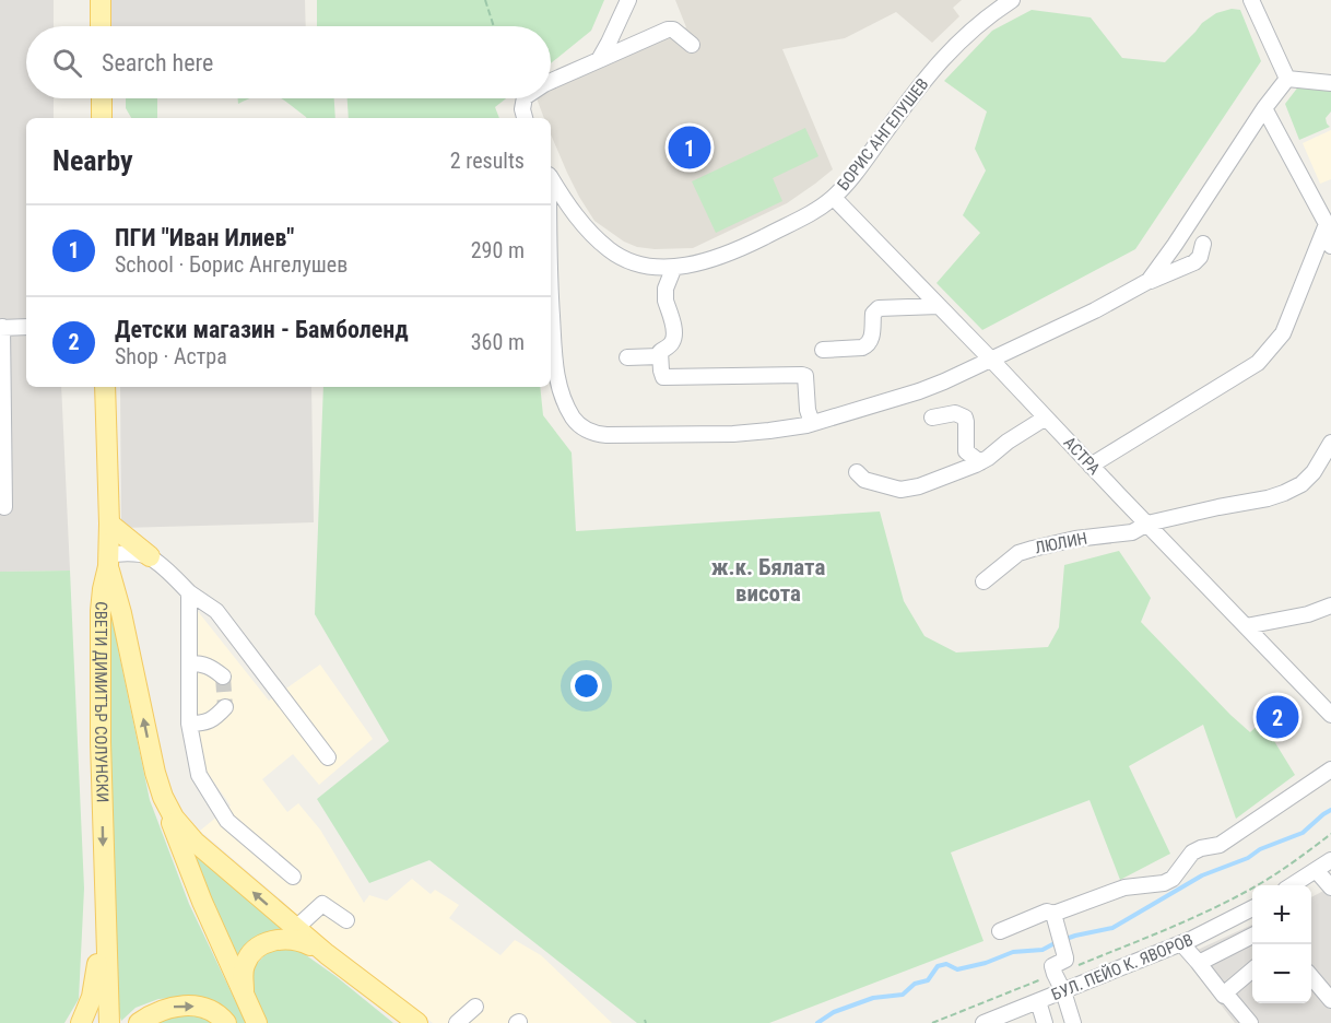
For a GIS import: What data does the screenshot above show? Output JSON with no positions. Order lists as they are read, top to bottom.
{
  "streets": {
    "main road": ["СВЕТИ ДИМИТЪР СОЛУНСКИ"],
    "street": [
      "БОРИС АНГЕЛУШЕВ",
      "АСТРА",
      "ЛЮЛИН",
      "БУЛ. ПЕЙО К. ЯВОРОВ"
    ]
  },
  "crossings": [
    ["БОРИС АНГЕЛУШЕВ", "АСТРА"],
    ["АСТРА", "ЛЮЛИН"]
  ],
  "districts": ["ж.к. Бялата висота"],
  "page": {
    "search": "Search here",
    "heading": ["Nearby", "2 results"],
    "pins": ["1", "2"],
    "list": [
      {
        "mark": "1",
        "name": "ПГИ \"Иван Илиев\"",
        "note": "School · Борис Ангелушев",
        "value": "290 m"
      },
      {
        "mark": "2",
        "name": "Детски магазин - Бамболенд",
        "note": "Shop · Астра",
        "value": "360 m"
      }
    ],
    "map_buttons": ["+", "−"]
  }
}
